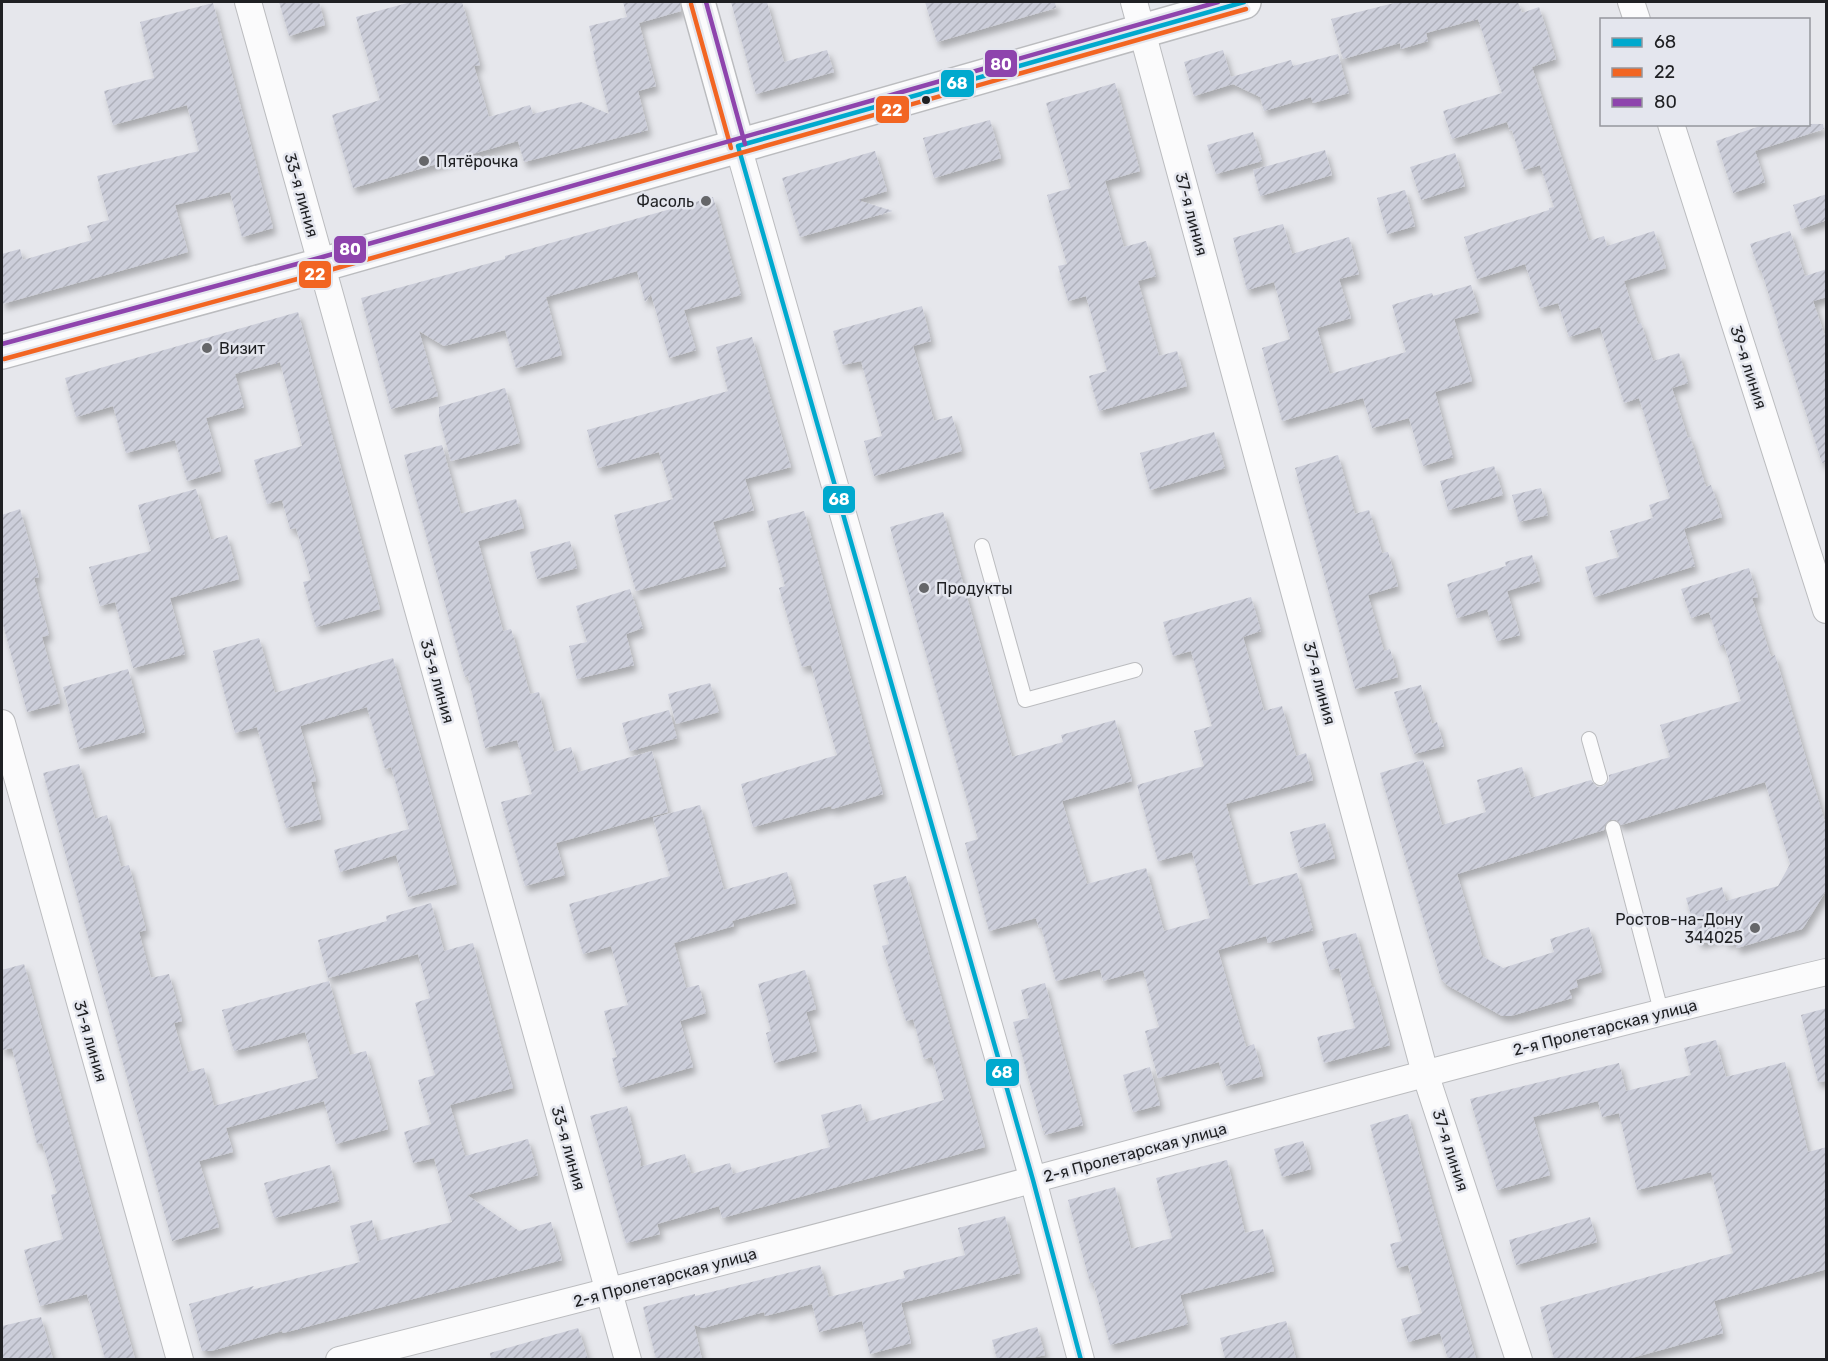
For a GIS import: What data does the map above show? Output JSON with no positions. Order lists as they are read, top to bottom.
{
  "streets": {
    "street": [
      "33-я линия",
      "37-я линия",
      "39-я линия",
      "2-я Пролетарская улица",
      "31-я линия"
    ]
  },
  "crossings": [
    ["33-я линия", "2-я Пролетарская улица"],
    ["37-я линия", "2-я Пролетарская улица"]
  ],
  "places": [
    "Пятёрочка",
    "Фасоль",
    "Визит",
    "Продукты",
    "Ростов-на-Дону 344025"
  ],
  "lines": ["transit line 68", "transit line 80", "transit line 22"],
  "legend": ["68", "22", "80"]
}
